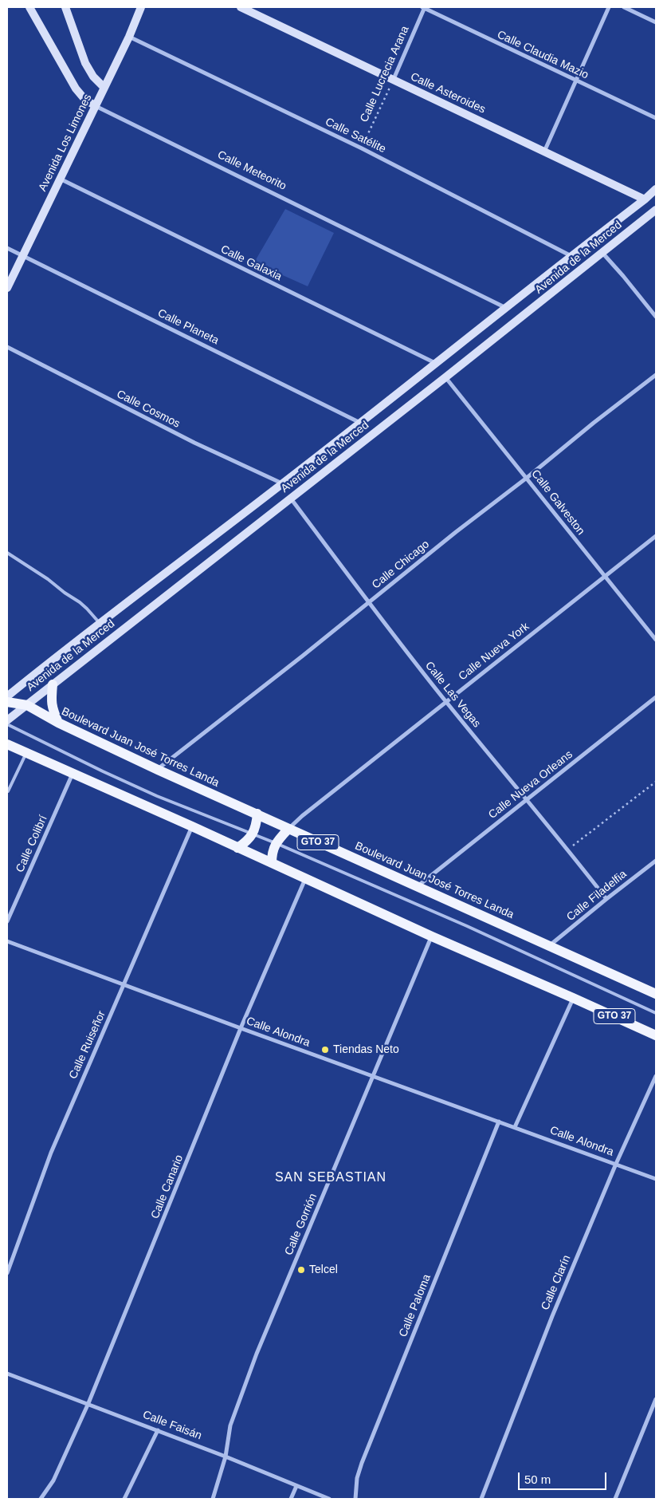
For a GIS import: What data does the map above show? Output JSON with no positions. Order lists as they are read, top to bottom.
{
  "streets": {
    "main road": ["Boulevard Juan José Torres Landa", "GTO 37"],
    "street": [
      "Calle Claudia Mazio",
      "Calle Lucrecia Arana",
      "Calle Asteroides",
      "Calle Satélite",
      "Avenida Los Limones",
      "Calle Meteorito",
      "Avenida de la Merced",
      "Calle Galaxia",
      "Calle Planeta",
      "Calle Cosmos",
      "Calle Galveston",
      "Calle Chicago",
      "Calle Nueva York",
      "Calle Las Vegas",
      "Calle Nueva Orleans",
      "Calle Colibrí",
      "Calle Filadelfia",
      "Calle Alondra",
      "Calle Ruiseñor",
      "Calle Canario",
      "Calle Gorrión",
      "Calle Clarín",
      "Calle Paloma",
      "Calle Faisán"
    ]
  },
  "crossings": [
    ["Calle Claudia Mazio", "Calle Lucrecia Arana"],
    ["Calle Lucrecia Arana", "Calle Asteroides"],
    ["Calle Lucrecia Arana", "Calle Satélite"],
    ["Calle Asteroides", "Avenida de la Merced"],
    ["Calle Satélite", "Avenida Los Limones"],
    ["Calle Satélite", "Avenida de la Merced"],
    ["Avenida Los Limones", "Calle Meteorito"],
    ["Avenida Los Limones", "Calle Galaxia"],
    ["Avenida Los Limones", "Calle Planeta"],
    ["Calle Meteorito", "Avenida de la Merced"],
    ["Avenida de la Merced", "Calle Galaxia"],
    ["Avenida de la Merced", "Calle Planeta"],
    ["Avenida de la Merced", "Calle Cosmos"],
    ["Avenida de la Merced", "Calle Galveston"],
    ["Avenida de la Merced", "Calle Las Vegas"],
    ["Avenida de la Merced", "Boulevard Juan José Torres Landa"],
    ["Calle Galveston", "Calle Chicago"],
    ["Calle Galveston", "Calle Nueva York"],
    ["Calle Chicago", "Calle Las Vegas"],
    ["Calle Chicago", "Boulevard Juan José Torres Landa"],
    ["Calle Nueva York", "Calle Las Vegas"],
    ["Calle Nueva York", "Boulevard Juan José Torres Landa"],
    ["Calle Las Vegas", "Calle Nueva Orleans"],
    ["Calle Las Vegas", "Calle Filadelfia"],
    ["Boulevard Juan José Torres Landa", "Calle Nueva Orleans"],
    ["Boulevard Juan José Torres Landa", "Calle Filadelfia"],
    ["GTO 37", "Calle Colibrí"],
    ["GTO 37", "Calle Ruiseñor"],
    ["GTO 37", "Calle Canario"],
    ["GTO 37", "Calle Gorrión"],
    ["Calle Alondra", "Calle Ruiseñor"],
    ["Calle Alondra", "Calle Canario"],
    ["Calle Alondra", "Calle Gorrión"],
    ["Calle Alondra", "Calle Clarín"],
    ["Calle Alondra", "Calle Paloma"],
    ["Calle Canario", "Calle Faisán"],
    ["Calle Gorrión", "Calle Faisán"]
  ],
  "districts": ["SAN SEBASTIAN"],
  "places": ["Tiendas Neto", "Telcel"],
  "scale_bar": "50 m"
}
